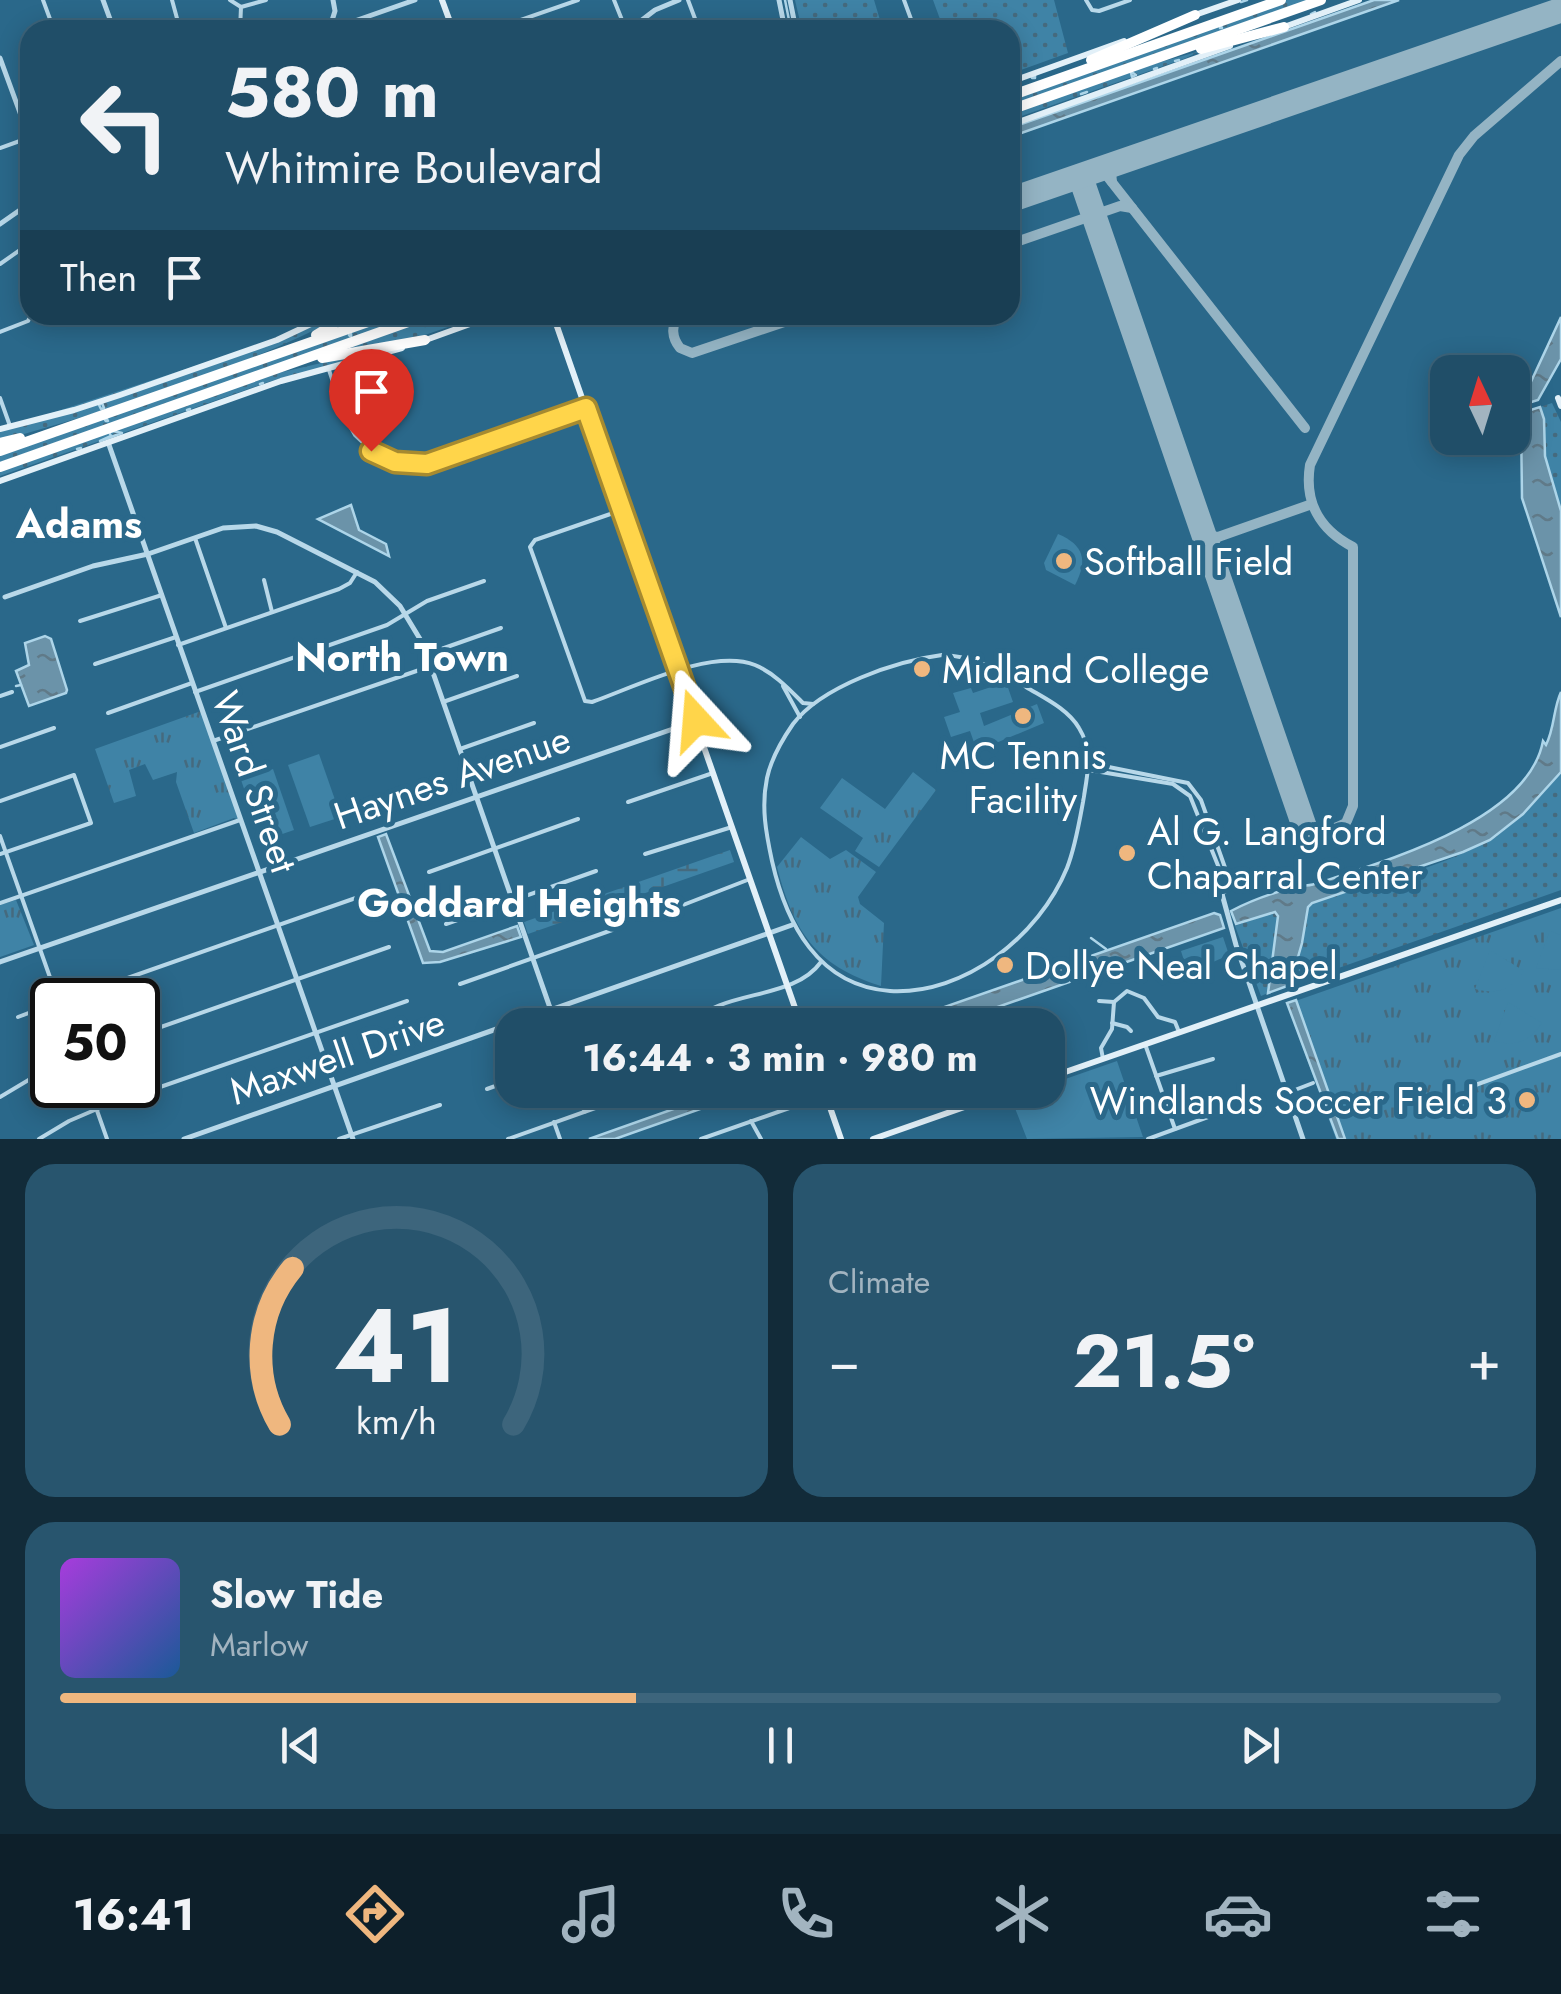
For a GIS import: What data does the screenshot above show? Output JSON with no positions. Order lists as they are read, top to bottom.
{
  "streets": {
    "street": ["Haynes Avenue", "Ward Street", "Maxwell Drive"]
  },
  "crossings": [
    ["Haynes Avenue", "Ward Street"],
    ["Ward Street", "Maxwell Drive"]
  ],
  "districts": ["Adams", "North Town", "Goddard Heights"],
  "places": [
    "Softball Field",
    "Midland College",
    "MC Tennis Facility",
    "Al G. Langford Chaparral Center",
    "Dollye Neal Chapel",
    "Windlands Soccer Field 3"
  ],
  "north": "top",
  "page": {
    "turn": ["580 m", "Whitmire Boulevard"],
    "then": "Then",
    "limit": "50",
    "trip": "16:44 · 3 min · 980 m",
    "tile": "Climate",
    "heat": ["−", "21.5°", "+"],
    "song": ["Slow Tide", "Marlow"],
    "tabs": "16:41",
    "gauge": ["41", "km/h"]
  }
}
